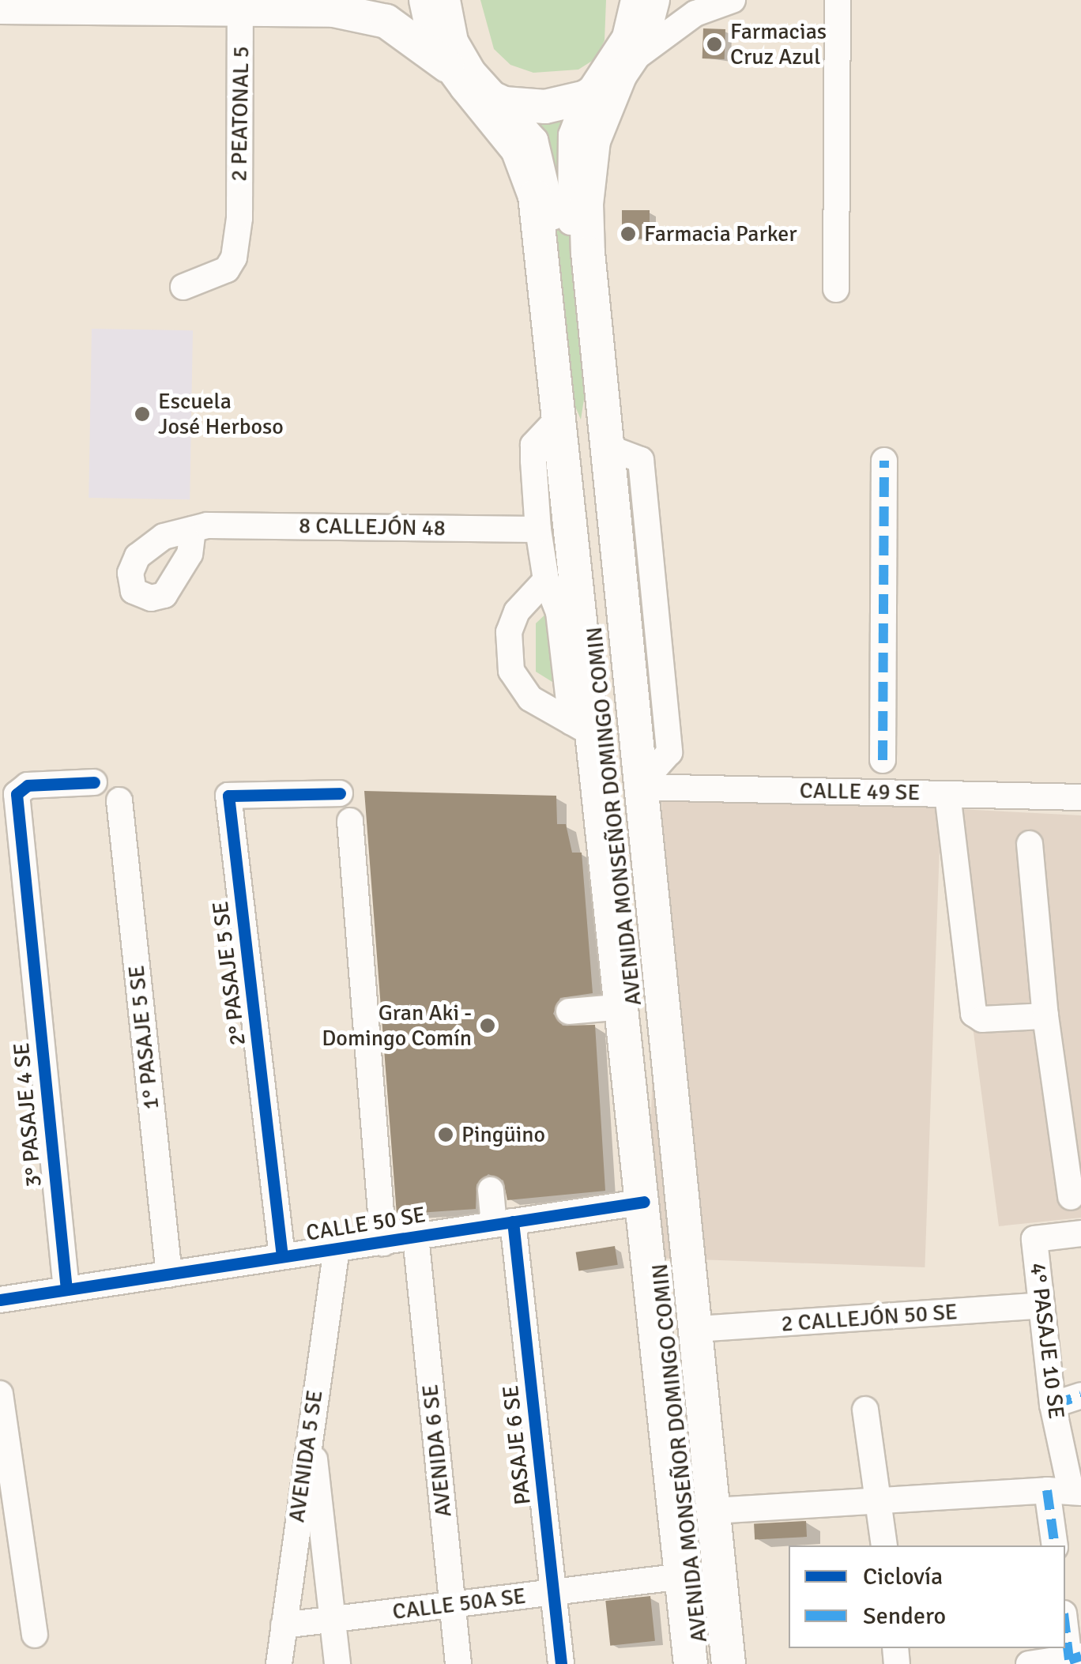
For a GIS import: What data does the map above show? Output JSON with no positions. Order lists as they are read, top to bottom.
{
  "streets": {
    "main road": ["AVENIDA MONSEÑOR DOMINGO COMIN"],
    "street": [
      "2 PEATONAL 5",
      "8 CALLEJÓN 48",
      "CALLE 49 SE",
      "2° PASAJE 5 SE",
      "1° PASAJE 5 SE",
      "3° PASAJE 4 SE",
      "CALLE 50 SE",
      "2 CALLEJÓN 50 SE",
      "4° PASAJE 10 SE",
      "PASAJE 6 SE",
      "AVENIDA 6 SE",
      "AVENIDA 5 SE",
      "CALLE 50A SE"
    ]
  },
  "crossings": [
    ["8 CALLEJÓN 48", "AVENIDA MONSEÑOR DOMINGO COMIN"],
    ["CALLE 49 SE", "AVENIDA MONSEÑOR DOMINGO COMIN"],
    ["AVENIDA MONSEÑOR DOMINGO COMIN", "CALLE 50 SE"],
    ["AVENIDA MONSEÑOR DOMINGO COMIN", "2 CALLEJÓN 50 SE"],
    ["AVENIDA MONSEÑOR DOMINGO COMIN", "CALLE 50A SE"],
    ["2° PASAJE 5 SE", "CALLE 50 SE"],
    ["1° PASAJE 5 SE", "CALLE 50 SE"],
    ["3° PASAJE 4 SE", "CALLE 50 SE"],
    ["CALLE 50 SE", "PASAJE 6 SE"],
    ["CALLE 50 SE", "AVENIDA 6 SE"],
    ["CALLE 50 SE", "AVENIDA 5 SE"],
    ["2 CALLEJÓN 50 SE", "4° PASAJE 10 SE"],
    ["PASAJE 6 SE", "CALLE 50A SE"],
    ["AVENIDA 6 SE", "CALLE 50A SE"],
    ["AVENIDA 5 SE", "CALLE 50A SE"]
  ],
  "places": [
    "Farmacias Cruz Azul",
    "Farmacia Parker",
    "Escuela José Herboso",
    "Gran Aki - Domingo Comín",
    "Pingüino"
  ],
  "legend": ["Ciclovía", "Sendero"]
}
